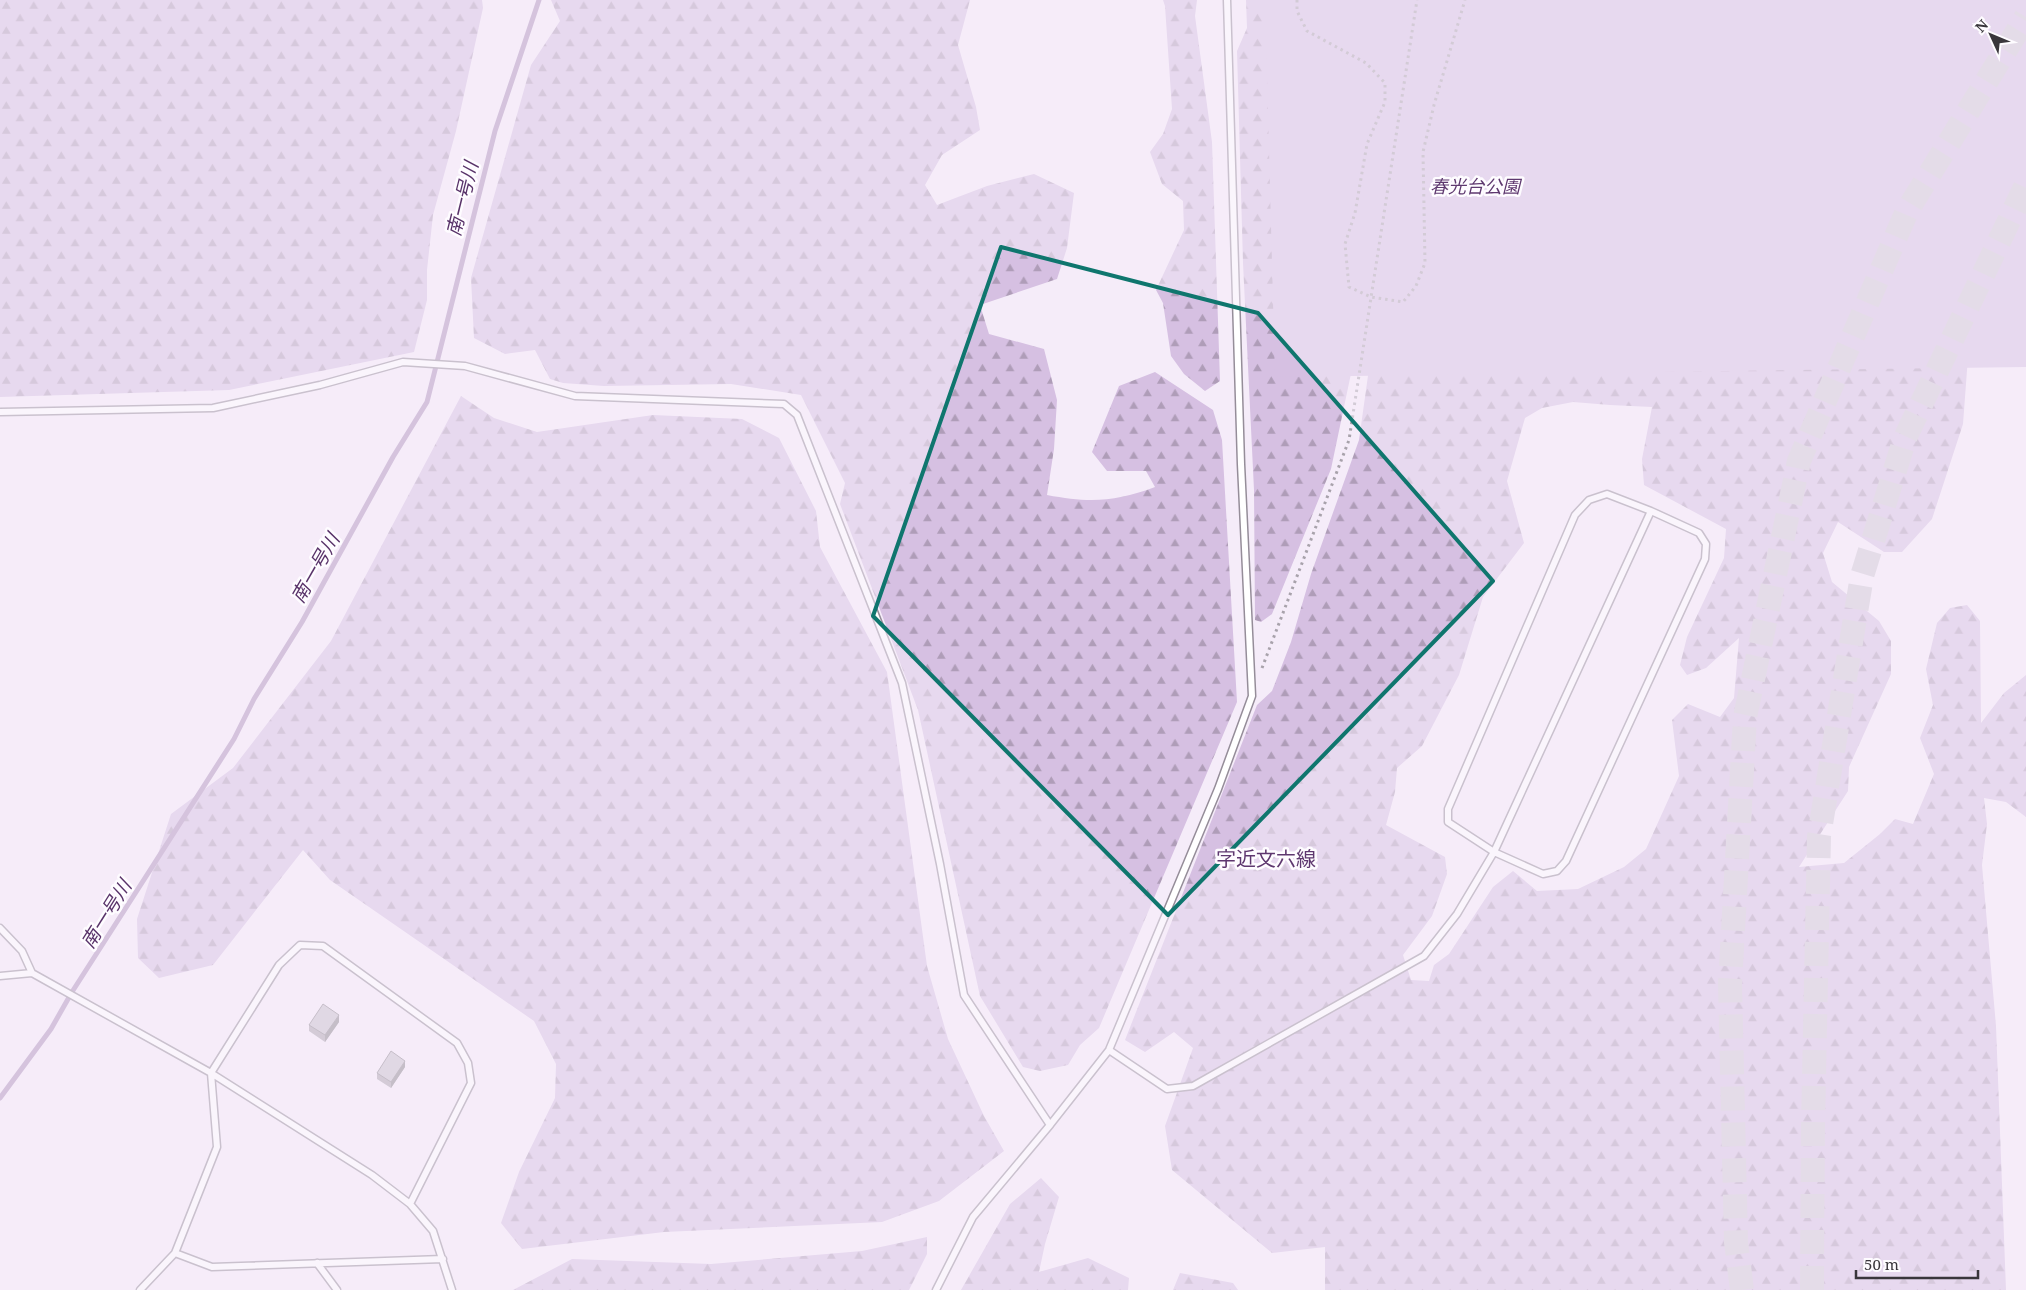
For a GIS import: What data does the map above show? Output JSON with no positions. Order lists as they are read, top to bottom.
{
  "districts": ["字近文六線"],
  "water": ["南一号川"],
  "parks": ["春光台公園"],
  "scale_bar": "50 m",
  "north": "top left"
}
